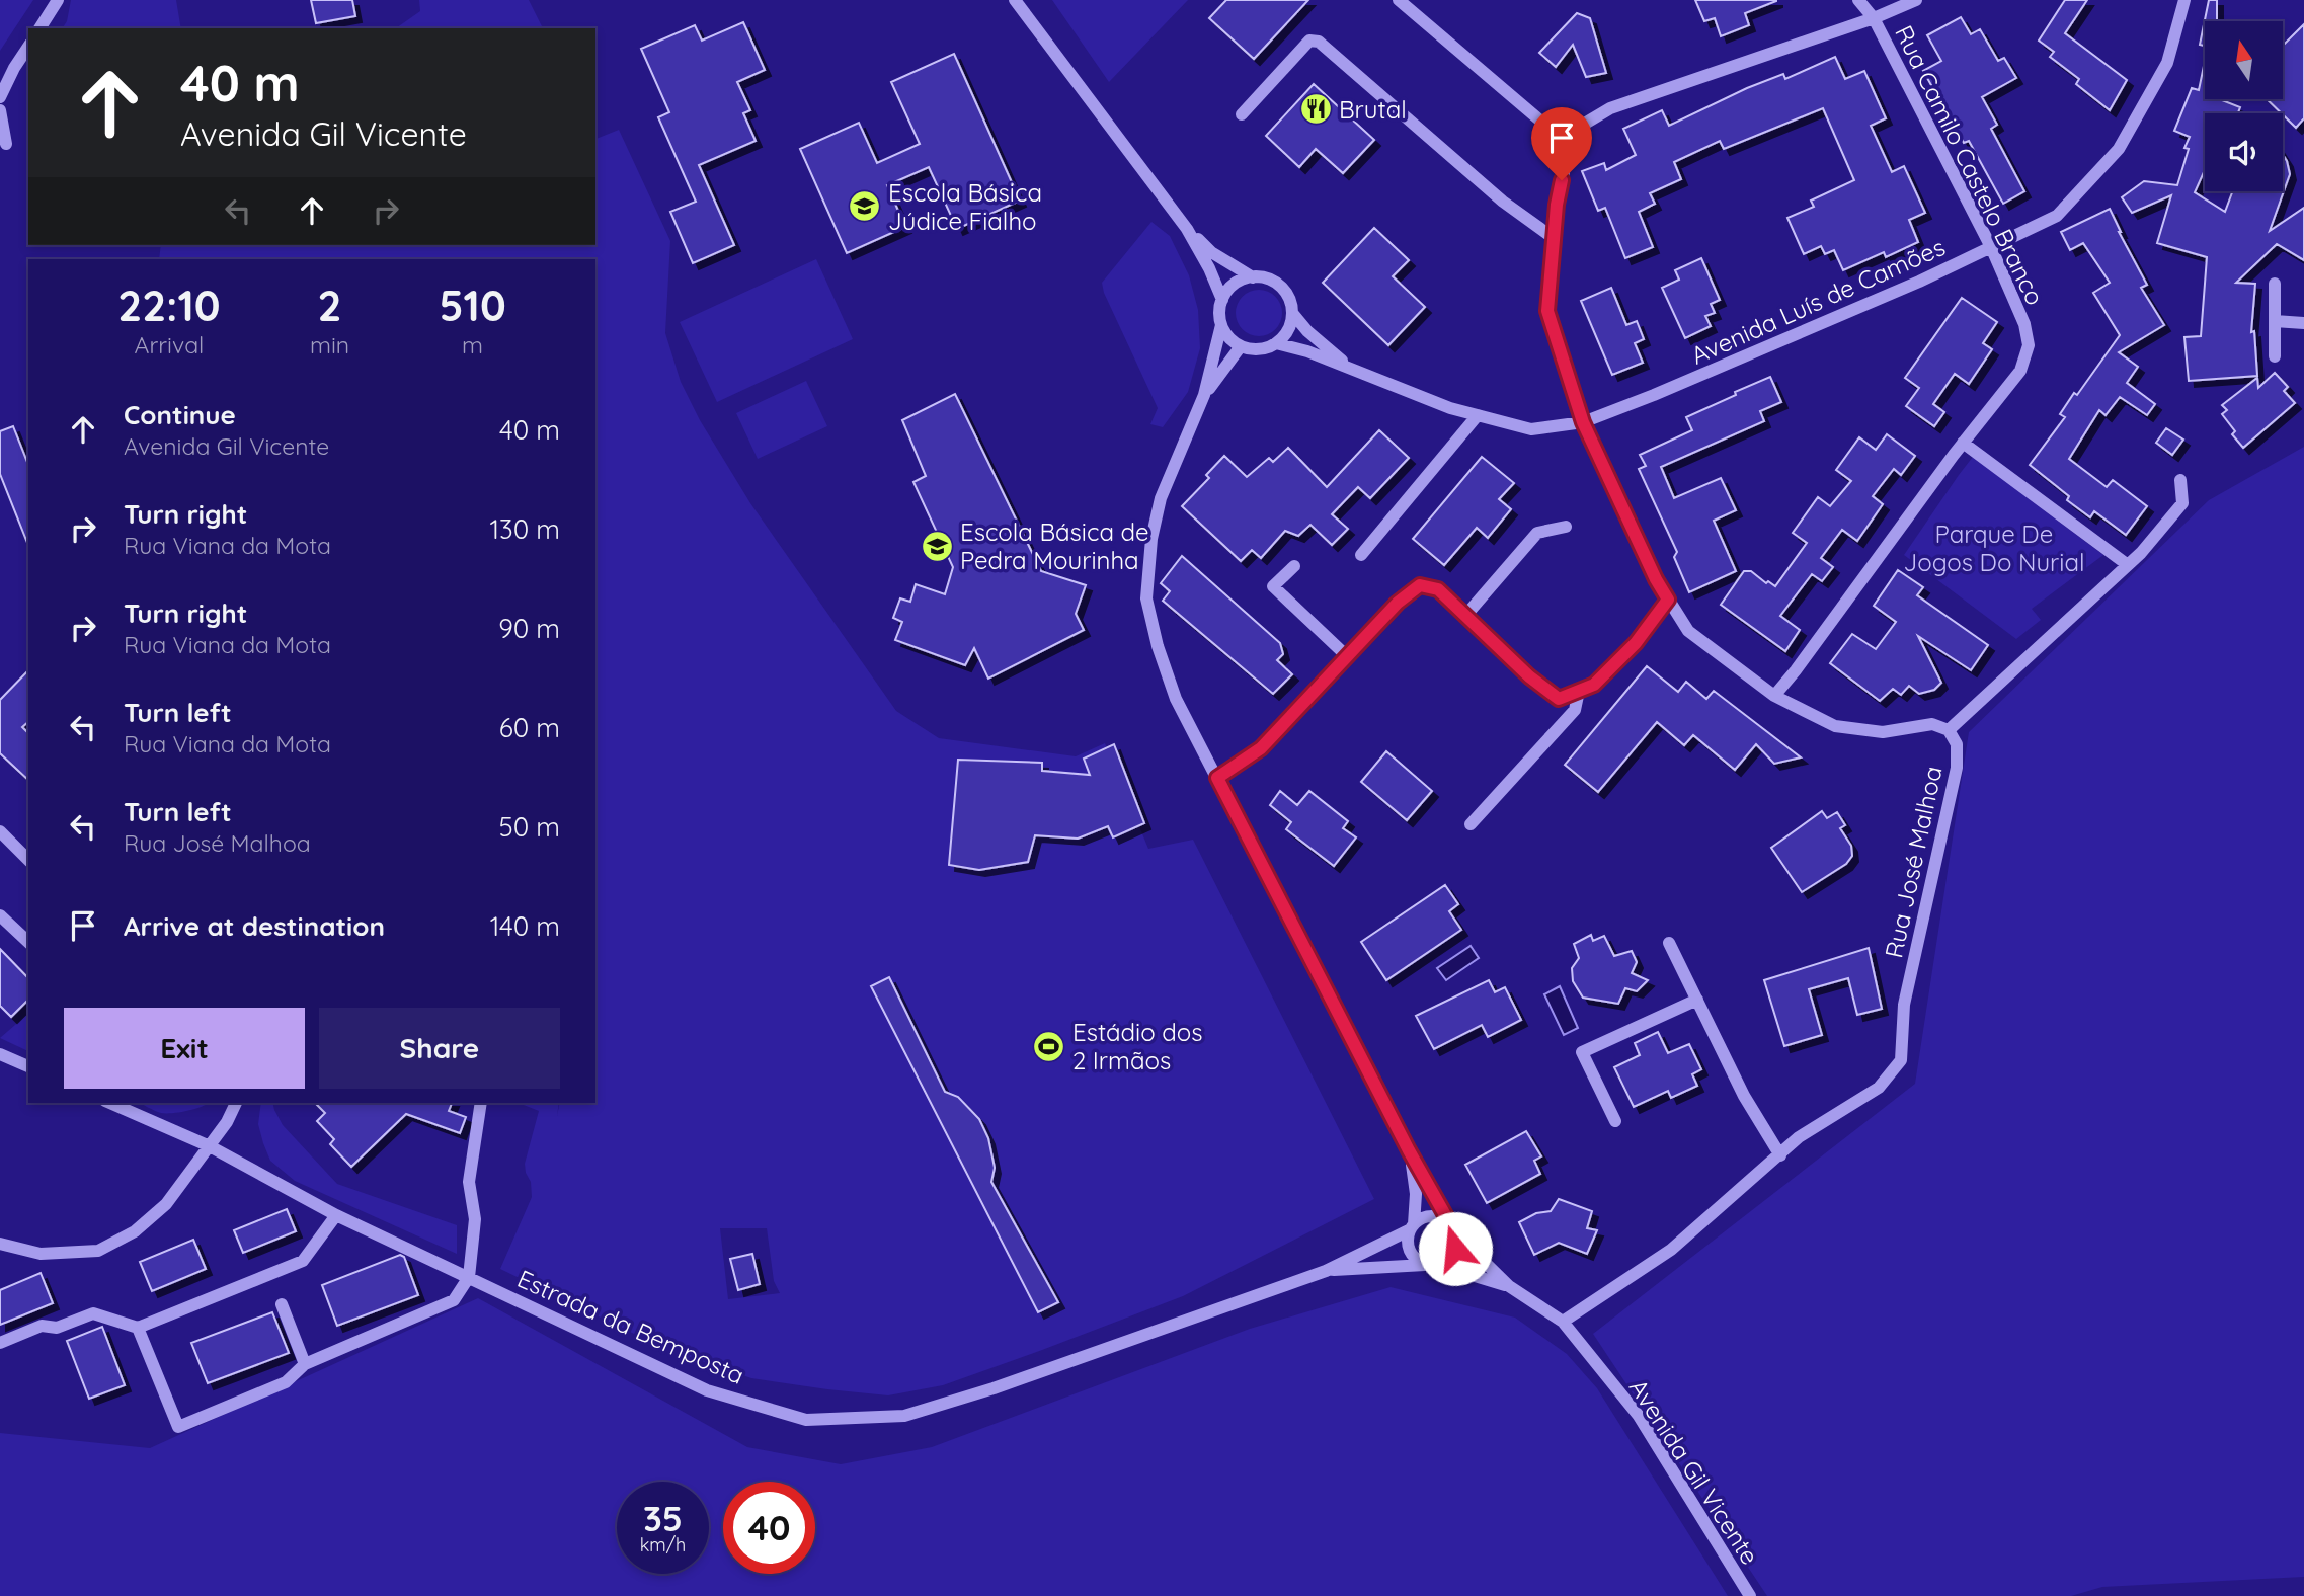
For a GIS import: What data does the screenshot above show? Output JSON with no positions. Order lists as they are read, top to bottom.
{
  "streets": {
    "street": [
      "Rua Camilo Castelo Branco",
      "Avenida Luís de Camões",
      "Rua José Malhoa",
      "Estrada da Bemposta",
      "Avenida Gil Vicente"
    ]
  },
  "crossings": [
    ["Rua Camilo Castelo Branco", "Avenida Luís de Camões"],
    ["Rua José Malhoa", "Avenida Gil Vicente"]
  ],
  "parks": ["Parque De Jogos Do Nurial"],
  "places": {
    "restaurant": ["Brutal"],
    "school or university": ["Escola Básica Júdice Fialho", "Escola Básica de Pedra Mourinha"],
    "sports": ["Estádio dos 2 Irmãos"]
  },
  "north": "top",
  "page": {
    "turn": ["40 m", "Avenida Gil Vicente"],
    "eta": [
      "22:10",
      "Arrival",
      "2",
      "min",
      "510",
      "m"
    ],
    "list": [
      {
        "name": "Continue",
        "note": "Avenida Gil Vicente",
        "value": "40 m"
      },
      {
        "name": "Turn right",
        "note": "Rua Viana da Mota",
        "value": "130 m"
      },
      {
        "name": "Turn right",
        "note": "Rua Viana da Mota",
        "value": "90 m"
      },
      {
        "name": "Turn left",
        "note": "Rua Viana da Mota",
        "value": "60 m"
      },
      {
        "name": "Turn left",
        "note": "Rua José Malhoa",
        "value": "50 m"
      },
      {
        "name": "Arrive at destination",
        "value": "140 m"
      }
    ],
    "buttons": ["Exit", "Share"],
    "speed": "35 km/h",
    "limit": "40"
  }
}
